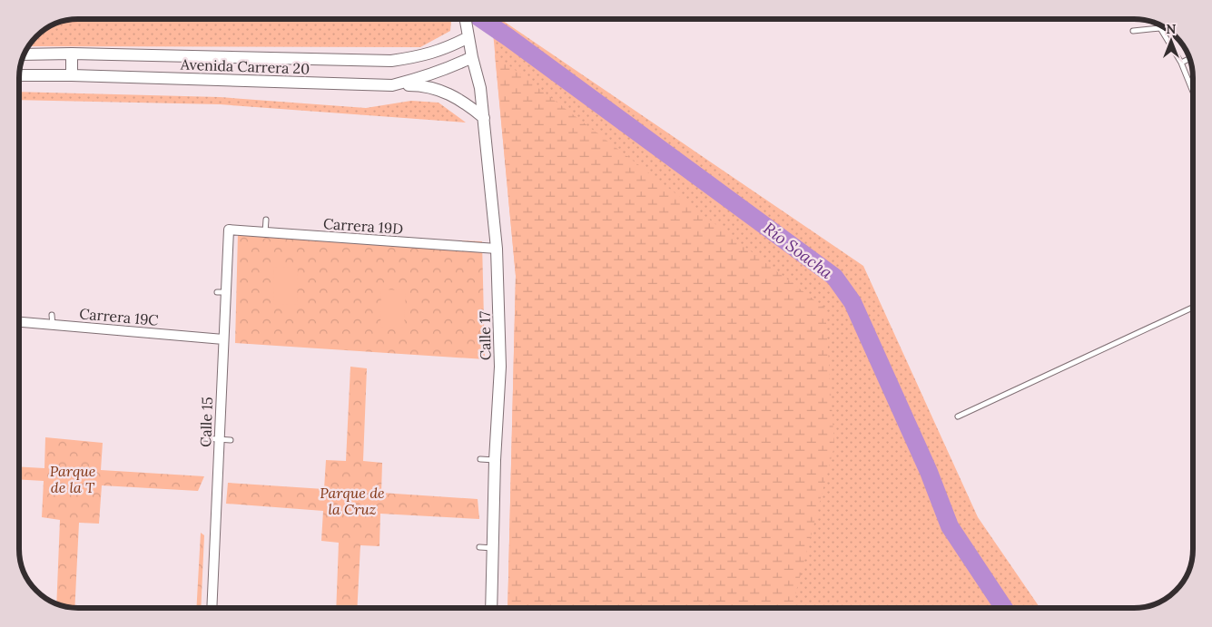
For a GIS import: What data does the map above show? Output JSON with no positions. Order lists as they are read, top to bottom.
{
  "streets": {
    "street": [
      "Avenida Carrera 20",
      "Carrera 19D",
      "Carrera 19C",
      "Calle 17",
      "Calle 15"
    ]
  },
  "crossings": [
    ["Avenida Carrera 20", "Calle 17"],
    ["Carrera 19D", "Calle 17"],
    ["Carrera 19D", "Calle 15"],
    ["Carrera 19C", "Calle 15"]
  ],
  "water": ["Río Soacha"],
  "parks": ["Parque de la T", "Parque de la Cruz"],
  "north": "top"
}
